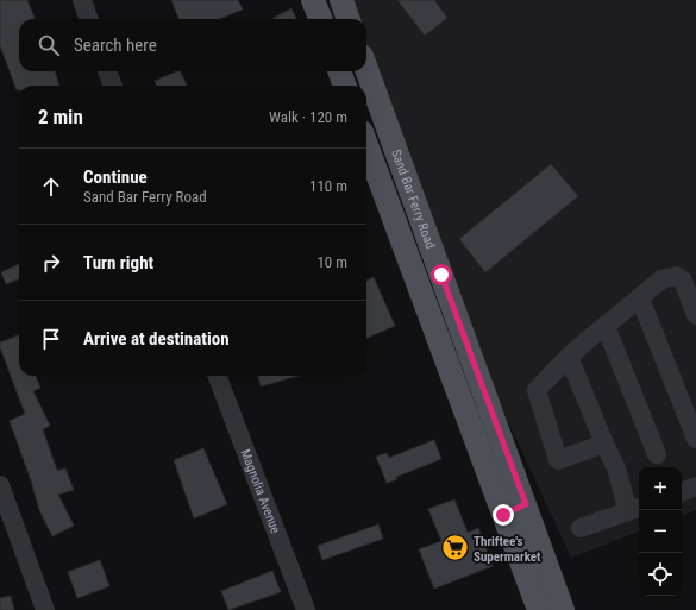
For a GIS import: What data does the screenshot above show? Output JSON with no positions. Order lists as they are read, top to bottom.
{
  "streets": {
    "main road": ["Sand Bar Ferry Road"],
    "street": ["Magnolia Avenue"]
  },
  "places": {
    "supermarket": ["Thriftee's Supermarket"]
  },
  "page": {
    "search": "Search here",
    "heading": ["2 min", "Walk · 120 m"],
    "list": [
      ["Continue", "Sand Bar Ferry Road", "110 m"],
      ["Turn right", "10 m"],
      "Arrive at destination"
    ],
    "map_buttons": ["+", "−"]
  }
}
